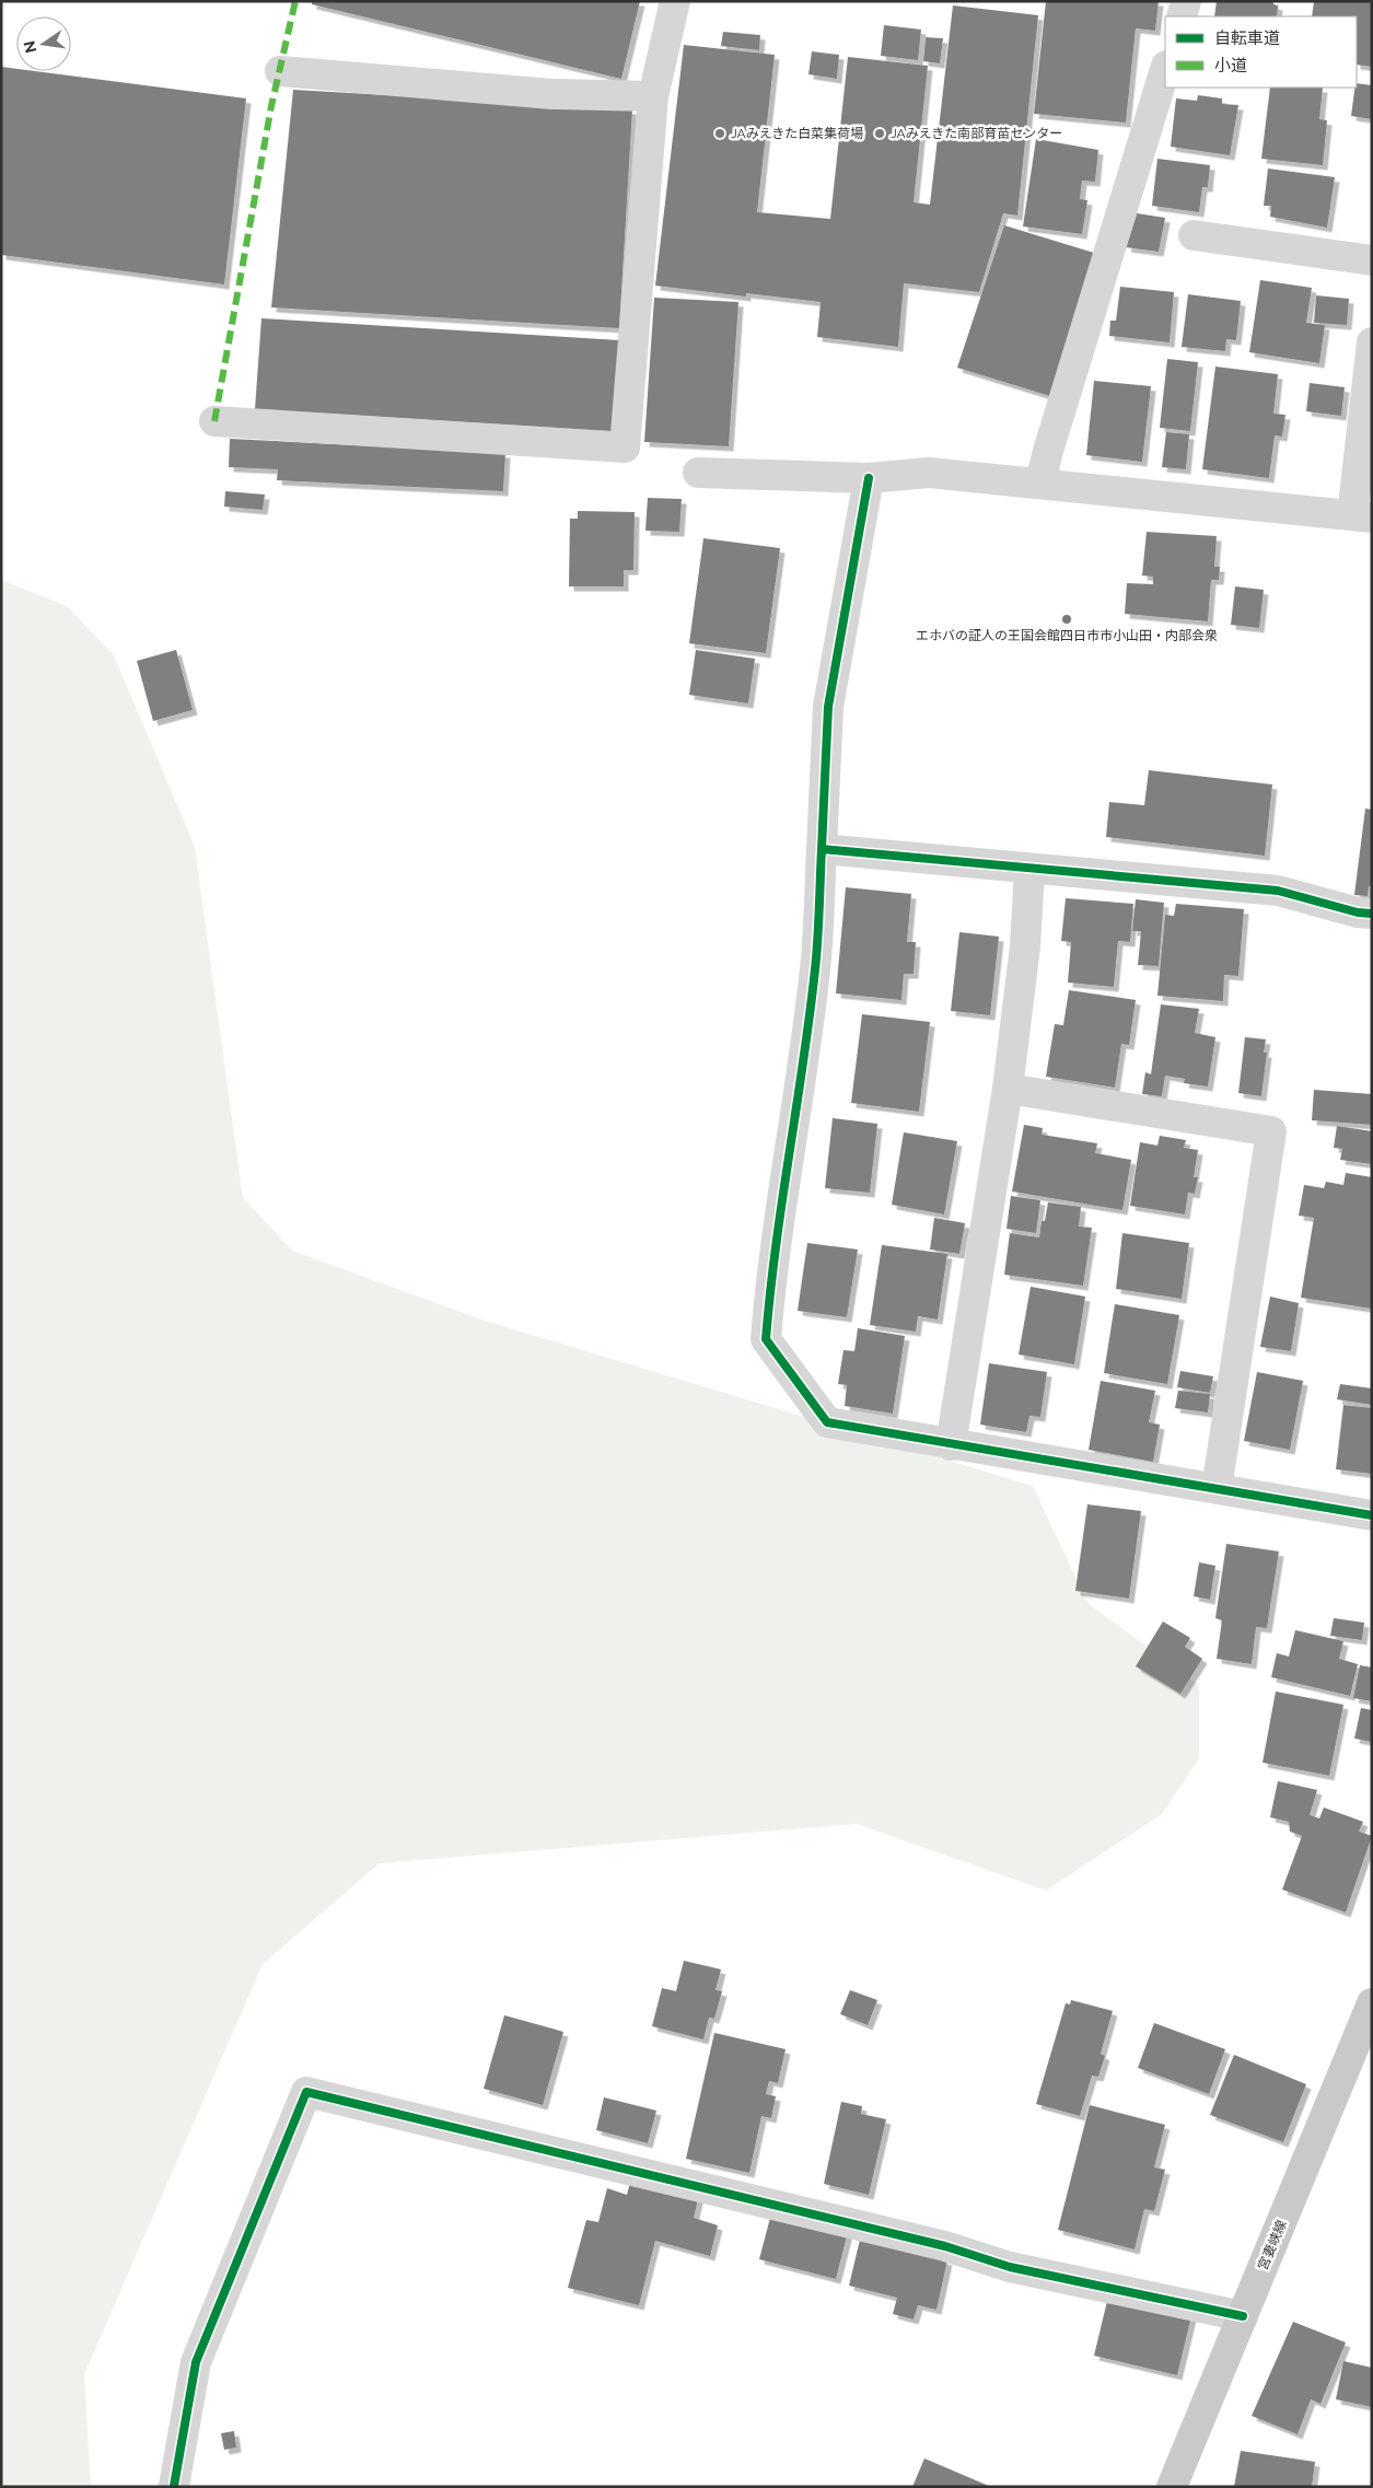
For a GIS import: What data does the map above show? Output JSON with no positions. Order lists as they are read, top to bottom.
{
  "streets": {
    "main road": ["宮妻峡線"]
  },
  "places": ["JAみえきた白菜集荷場", "JAみえきた南部育苗センター", "エホバの証人の王国会館四日市市小山田・内部会衆"],
  "legend": ["自転車道", "小道"],
  "north": "left"
}
